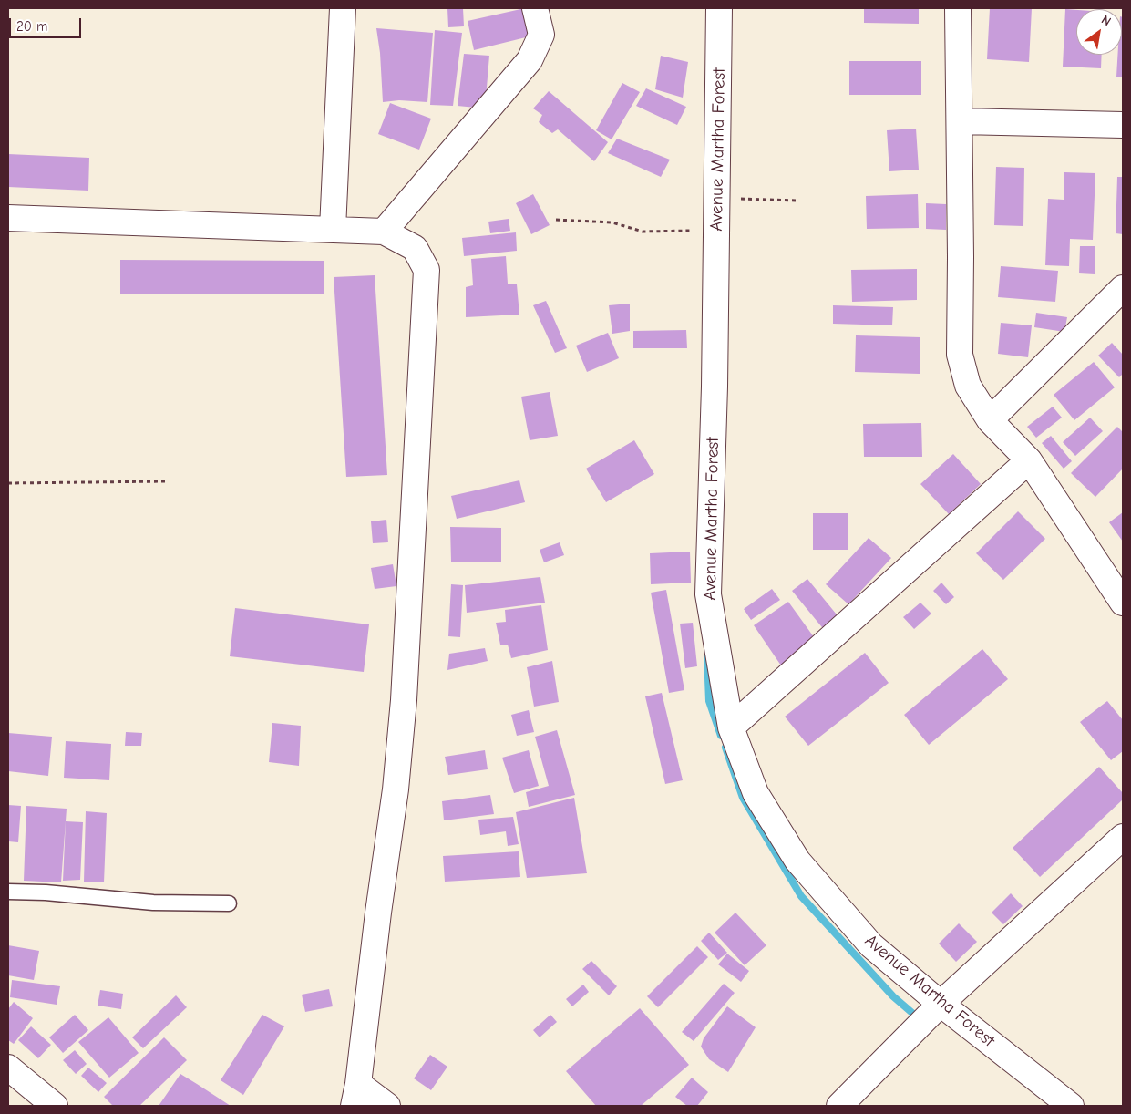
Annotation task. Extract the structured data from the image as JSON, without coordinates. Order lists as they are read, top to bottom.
{
  "streets": {
    "street": ["Avenue Martha Forest"]
  },
  "scale_bar": "20 m",
  "north": "top right"
}
